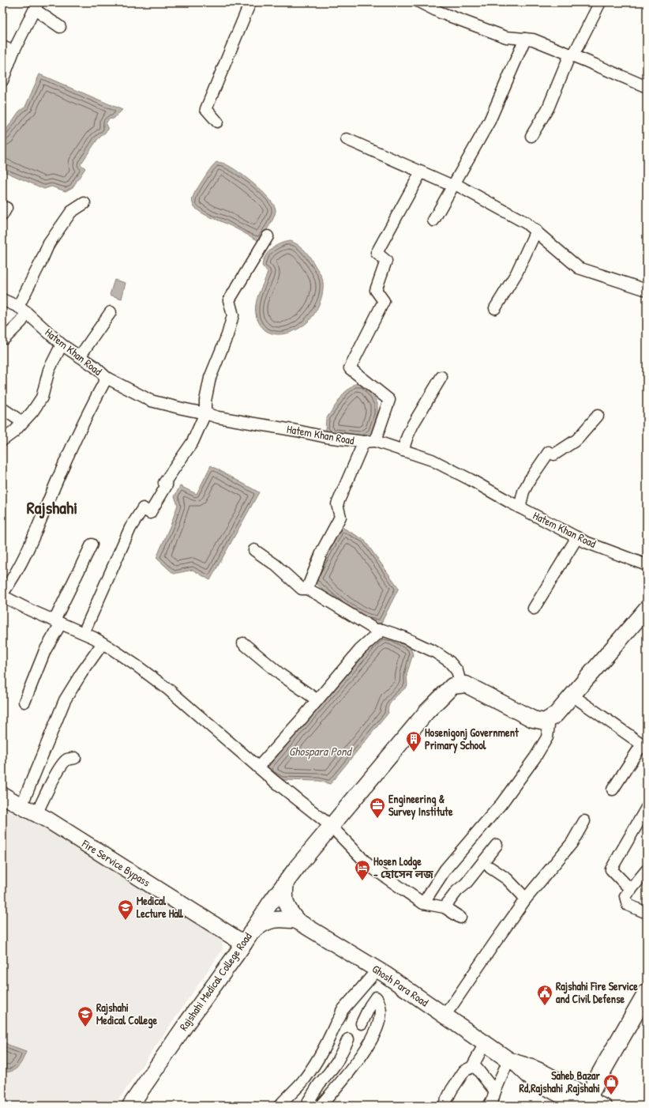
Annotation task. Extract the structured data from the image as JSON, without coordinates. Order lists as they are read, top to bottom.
{
  "streets": {
    "main road": ["Fire Service Bypass", "Rajshahi Medical College Road", "Ghosh Para Road"],
    "street": ["Hatem Khan Road"]
  },
  "crossings": [
    ["Fire Service Bypass", "Rajshahi Medical College Road"],
    ["Fire Service Bypass", "Ghosh Para Road"],
    ["Rajshahi Medical College Road", "Ghosh Para Road"]
  ],
  "districts": ["Rajshahi"],
  "water": ["Ghospara Pond"],
  "places": {
    "building": ["Hosenigonj Government Primary School"],
    "office": ["Engineering & Survey Institute"],
    "hotel": ["Hosen Lodge - হোসেন লজ"],
    "school or university": ["Medical Lecture Hall", "Rajshahi Medical College"],
    "public building": ["Rajshahi Fire Service and Civil Defense"],
    "shop": ["Saheb Bazar Rd,Rajshahi ,Rajshahi"]
  }
}
